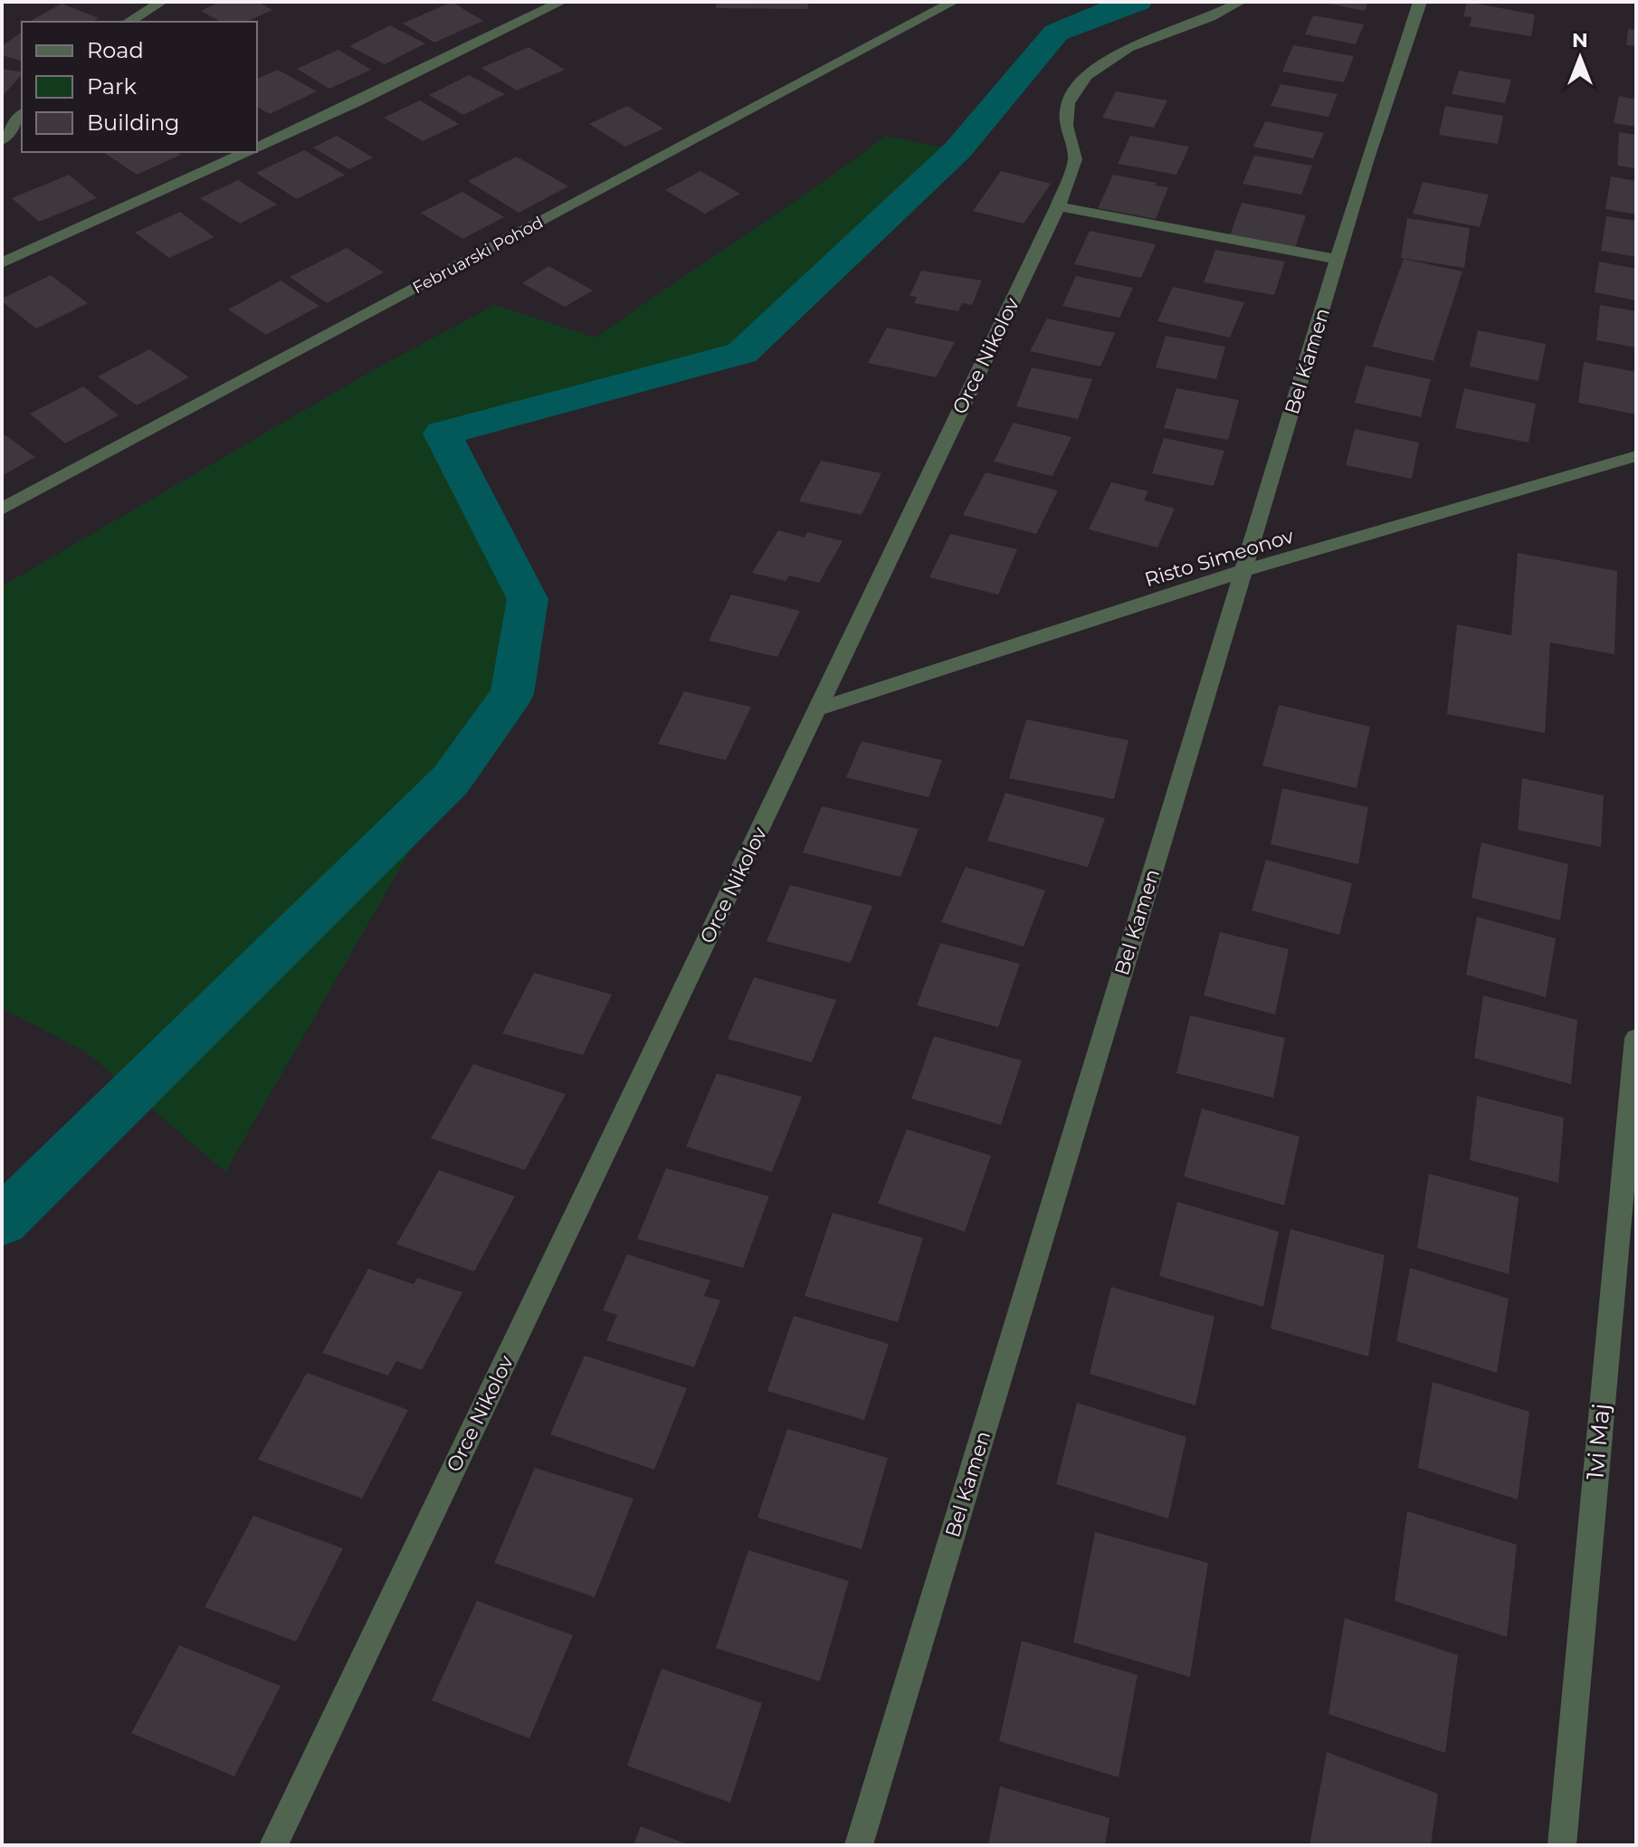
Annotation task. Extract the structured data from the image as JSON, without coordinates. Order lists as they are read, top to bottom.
{
  "streets": {
    "street": [
      "Februarski Pohod",
      "Orce Nikolov",
      "Bel Kamen",
      "Risto Simeonov",
      "1vi Maj"
    ]
  },
  "crossings": [
    ["Orce Nikolov", "Risto Simeonov"],
    ["Bel Kamen", "Risto Simeonov"]
  ],
  "legend": ["Road", "Park", "Building"],
  "north": "top"
}
